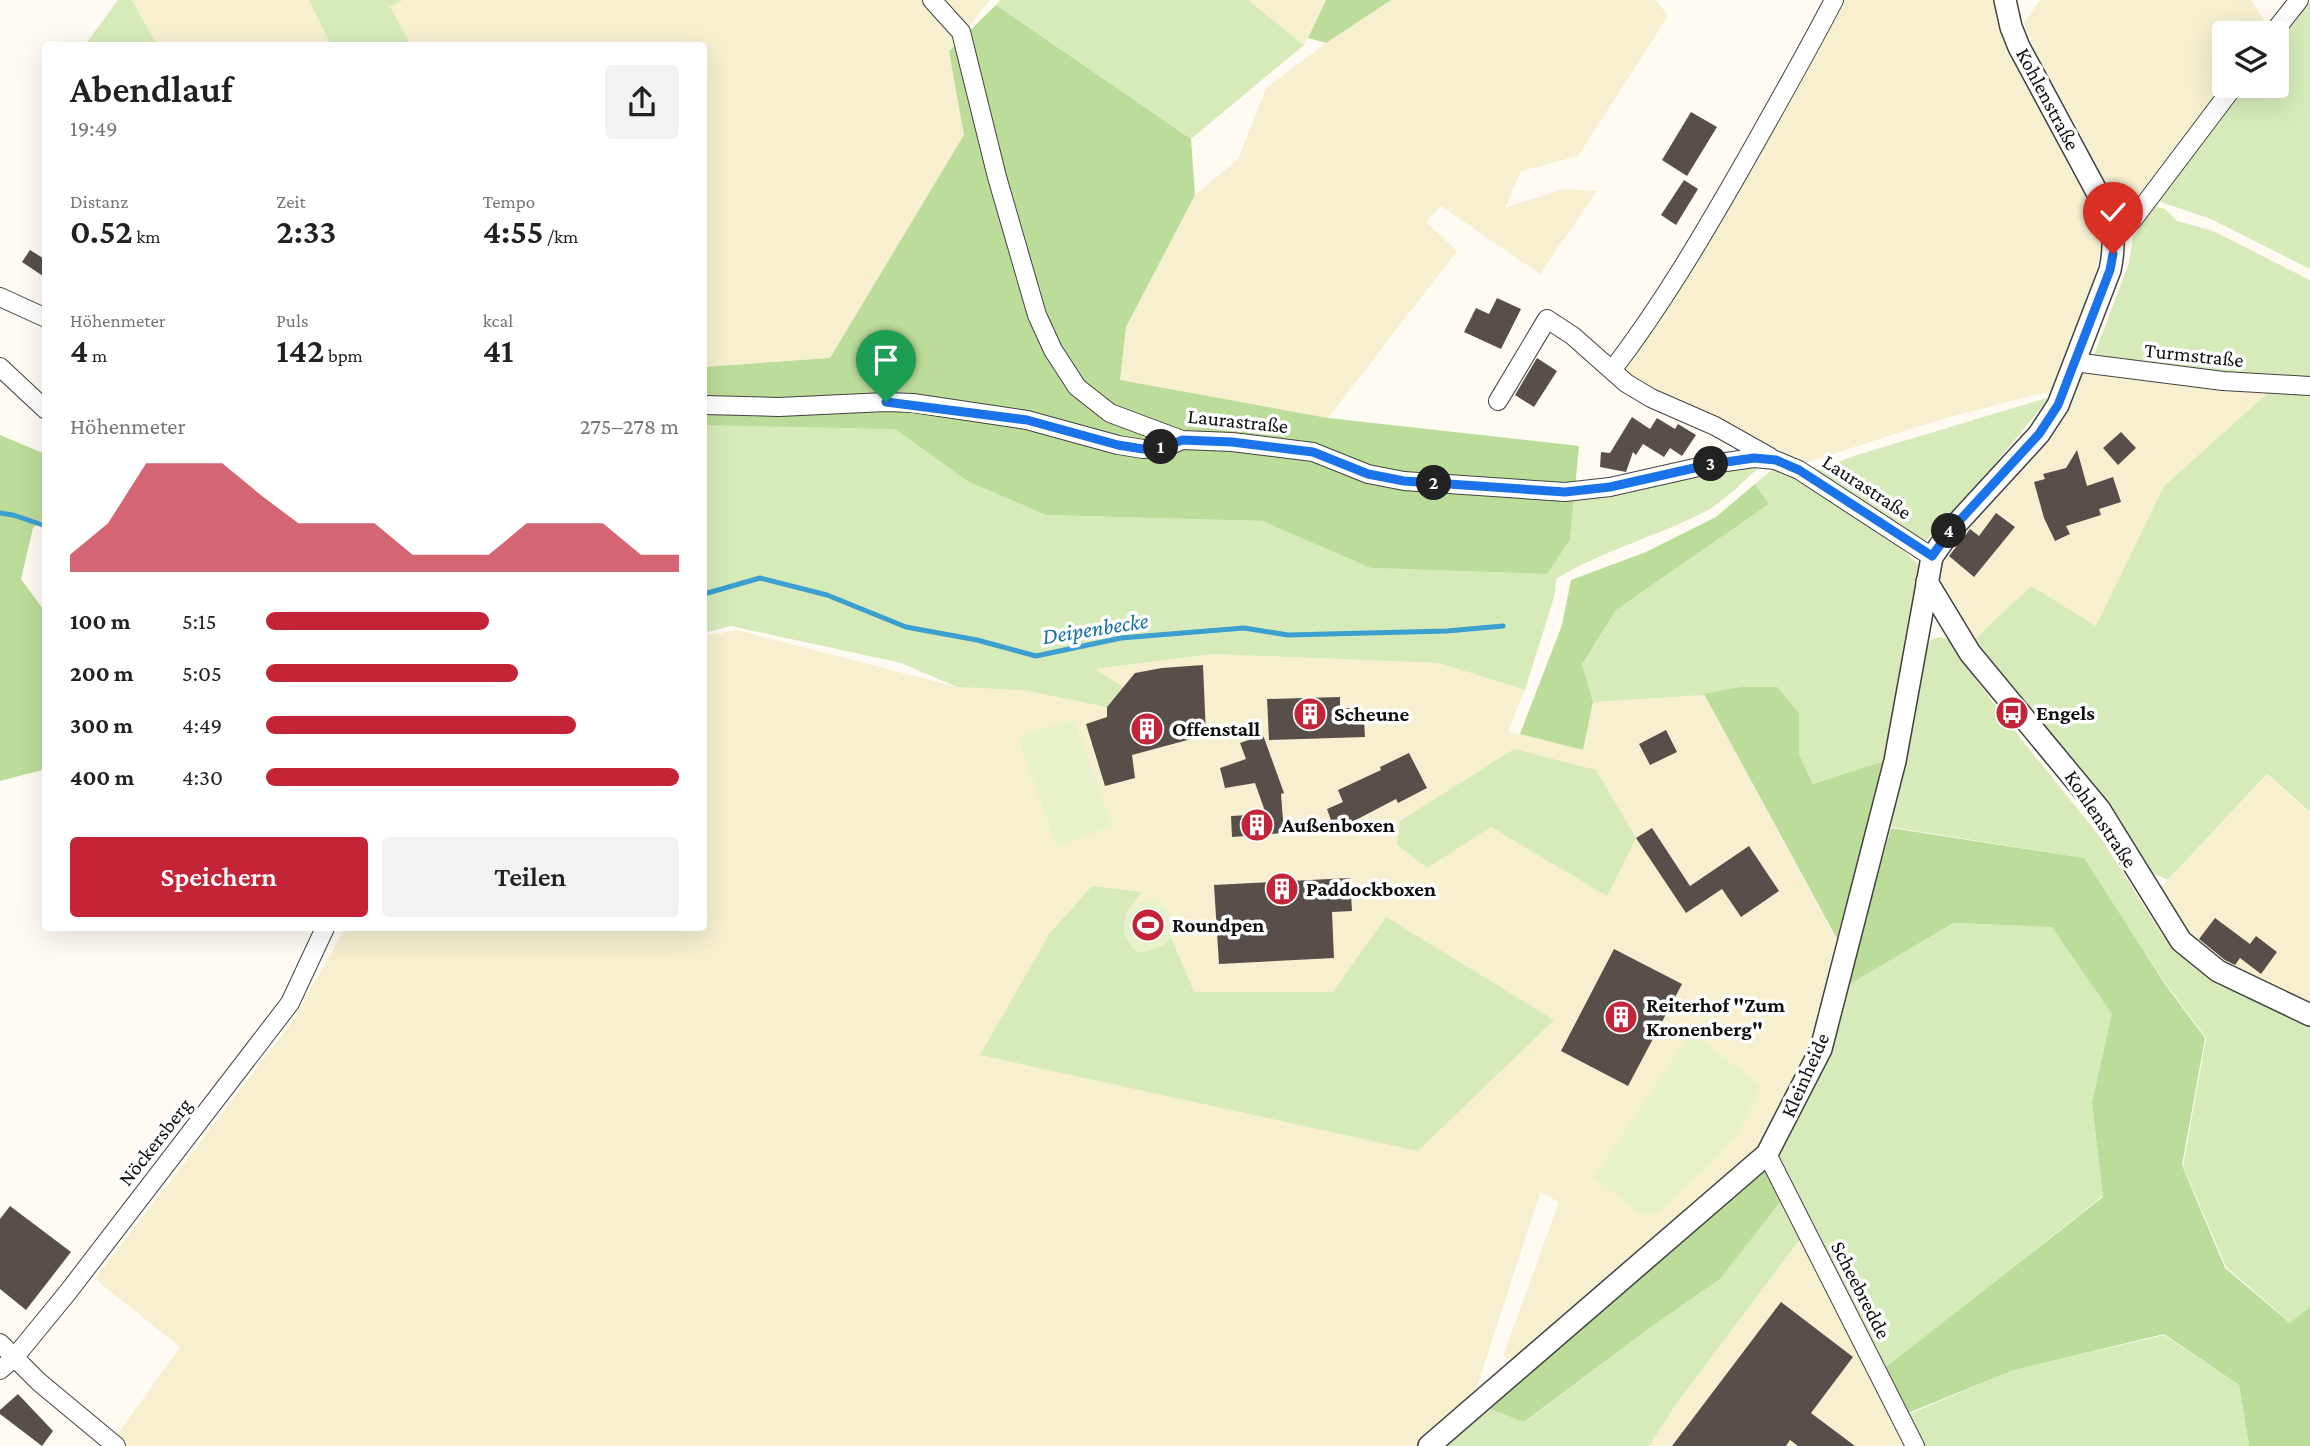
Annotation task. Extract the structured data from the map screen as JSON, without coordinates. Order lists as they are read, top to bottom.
{
  "streets": {
    "street": [
      "Kohlenstraße",
      "Turmstraße",
      "Laurastraße",
      "Kleinheide",
      "Nöckersberg",
      "Scheebredde"
    ]
  },
  "crossings": [
    ["Kohlenstraße", "Turmstraße"],
    ["Kohlenstraße", "Laurastraße"],
    ["Kohlenstraße", "Kleinheide"],
    ["Laurastraße", "Kleinheide"],
    ["Kleinheide", "Scheebredde"]
  ],
  "water": ["Deipenbecke"],
  "places": {
    "bus stop": ["Engels"],
    "building": [
      "Scheune",
      "Offenstall",
      "Außenboxen",
      "Paddockboxen",
      "Reiterhof \"Zum Kronenberg\""
    ],
    "sports": ["Roundpen"]
  },
  "page": {
    "heading": ["Abendlauf", "19:49"],
    "stats": [
      ["Distanz", "0.52 km"],
      ["Zeit", "2:33"],
      ["Tempo", "4:55 /km"],
      ["Höhenmeter", "4 m"],
      ["Puls", "142 bpm"],
      ["kcal", "41"]
    ],
    "chart": ["Höhenmeter", "275–278 m"],
    "pins": [
      "1",
      "3",
      "2",
      "4"
    ],
    "list": [
      {
        "name": "100 m",
        "note": "5:15"
      },
      {
        "name": "200 m",
        "note": "5:05"
      },
      {
        "name": "300 m",
        "note": "4:49"
      },
      {
        "name": "400 m",
        "note": "4:30"
      }
    ],
    "buttons": ["Speichern", "Teilen"]
  }
}
